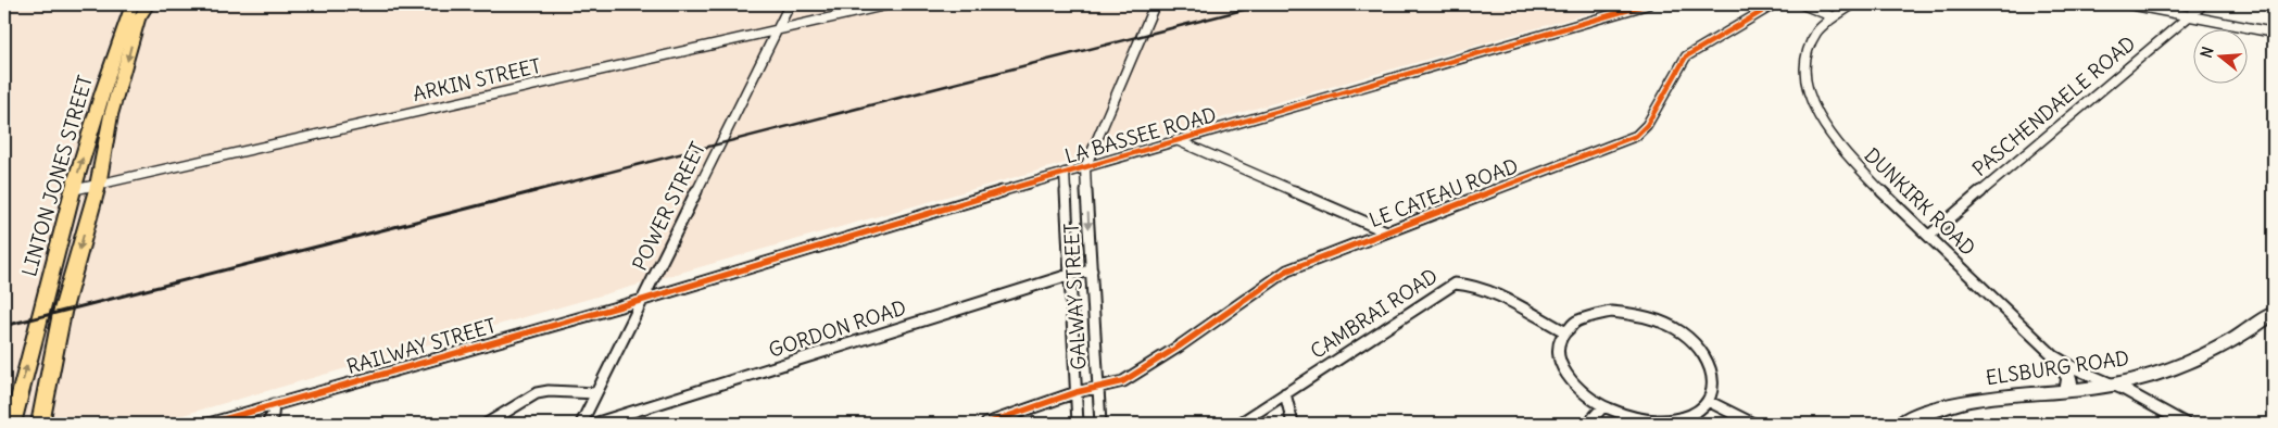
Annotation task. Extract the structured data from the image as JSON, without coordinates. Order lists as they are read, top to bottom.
{
  "streets": {
    "main road": ["LINTON JONES STREET", "ELSBURG ROAD"],
    "street": [
      "ARKIN STREET",
      "PASCHENDAELE ROAD",
      "LA BASSEE ROAD",
      "LE CATEAU ROAD",
      "DUNKIRK ROAD",
      "POWER STREET",
      "GALWAY STREET",
      "CAMBRAI ROAD",
      "GORDON ROAD",
      "RAILWAY STREET"
    ]
  },
  "crossings": [
    ["ARKIN STREET", "LINTON JONES STREET"],
    ["ARKIN STREET", "POWER STREET"],
    ["PASCHENDAELE ROAD", "DUNKIRK ROAD"],
    ["LA BASSEE ROAD", "POWER STREET"],
    ["LA BASSEE ROAD", "GALWAY STREET"],
    ["LA BASSEE ROAD", "RAILWAY STREET"],
    ["LE CATEAU ROAD", "GALWAY STREET"],
    ["DUNKIRK ROAD", "ELSBURG ROAD"],
    ["POWER STREET", "RAILWAY STREET"],
    ["GALWAY STREET", "GORDON ROAD"]
  ],
  "north": "left"
}
